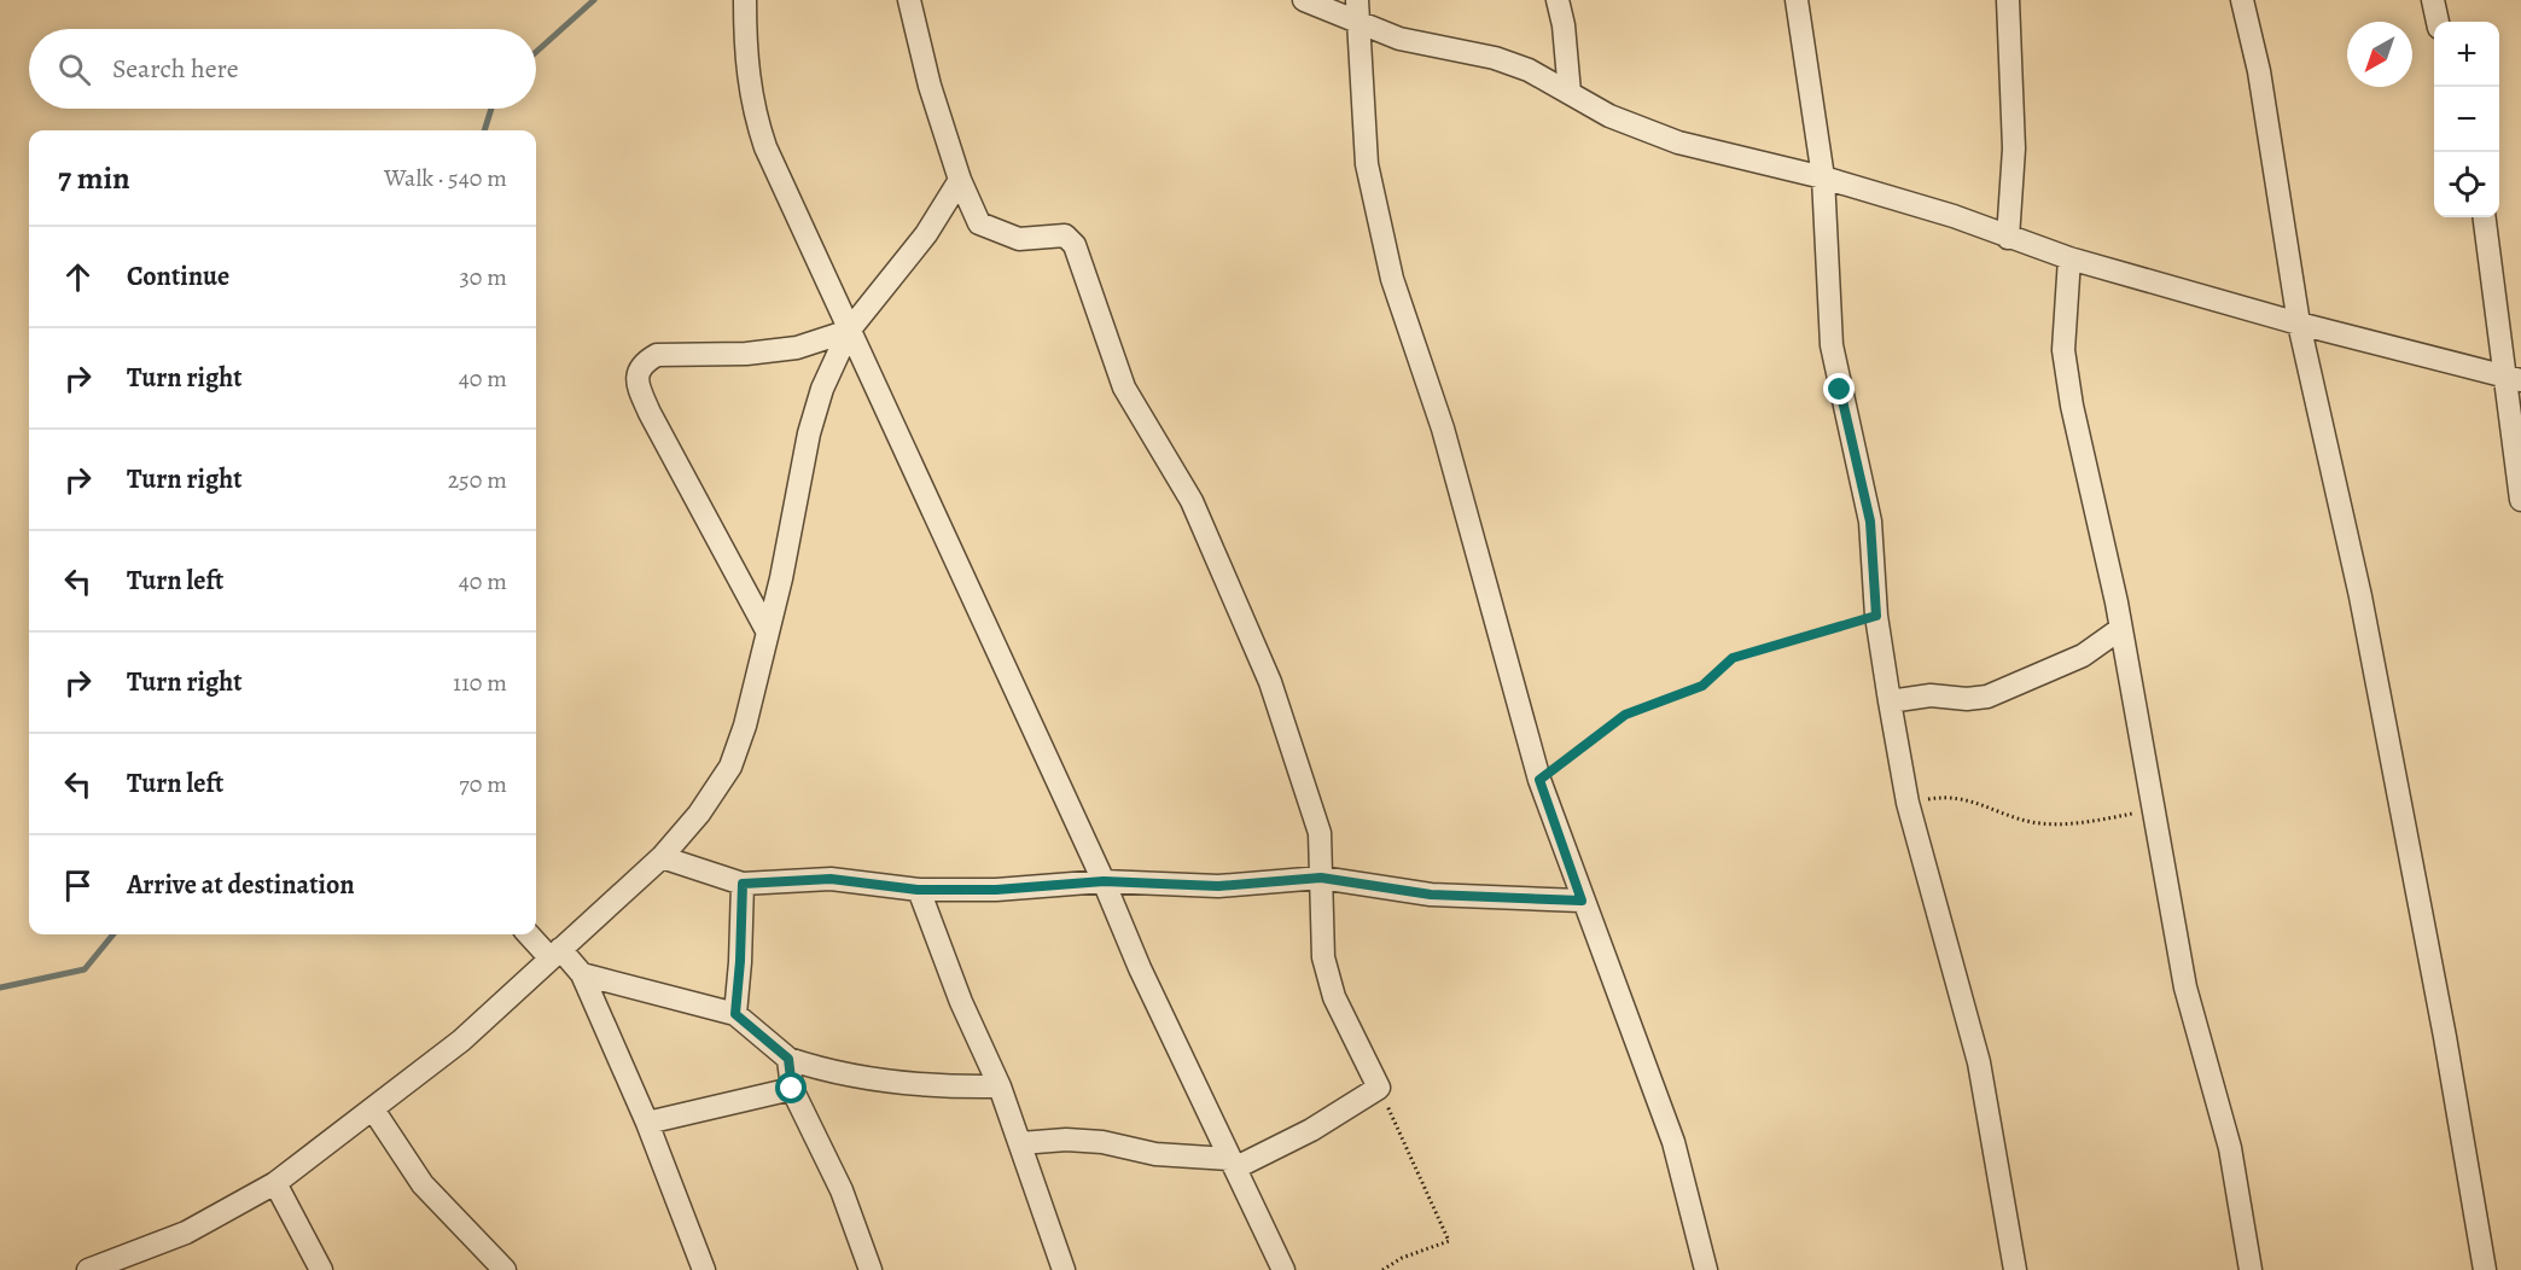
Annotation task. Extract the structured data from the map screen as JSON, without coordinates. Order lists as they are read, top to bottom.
{
  "north": "bottom left",
  "page": {
    "map_buttons": ["+", "−"],
    "search": "Search here",
    "heading": ["7 min", "Walk · 540 m"],
    "list": [
      ["Continue", "30 m"],
      ["Turn right", "40 m"],
      ["Turn right", "250 m"],
      ["Turn left", "40 m"],
      ["Turn right", "110 m"],
      ["Turn left", "70 m"],
      "Arrive at destination"
    ]
  }
}
